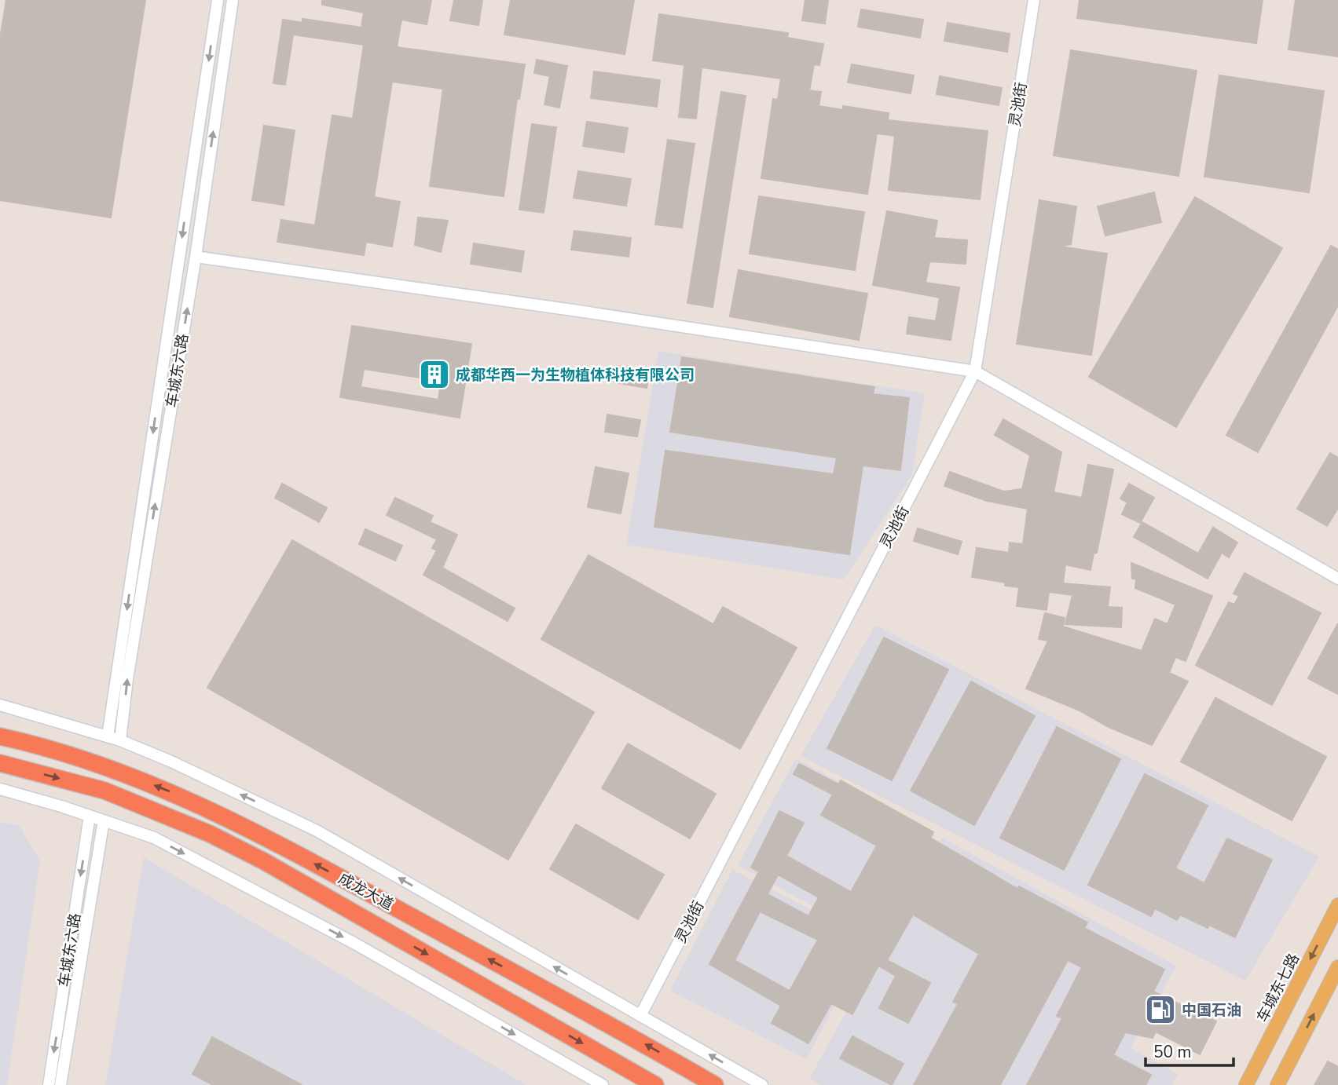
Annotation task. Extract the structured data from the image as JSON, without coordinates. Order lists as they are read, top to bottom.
{
  "streets": {
    "highway": ["成龙大道"],
    "main road": ["车城东七路"],
    "street": ["灵池街", "车城东六路"]
  },
  "places": {
    "building": ["成都华西一为生物植体科技有限公司"],
    "fuel station": ["中国石油"]
  },
  "scale_bar": "50 m"
}
